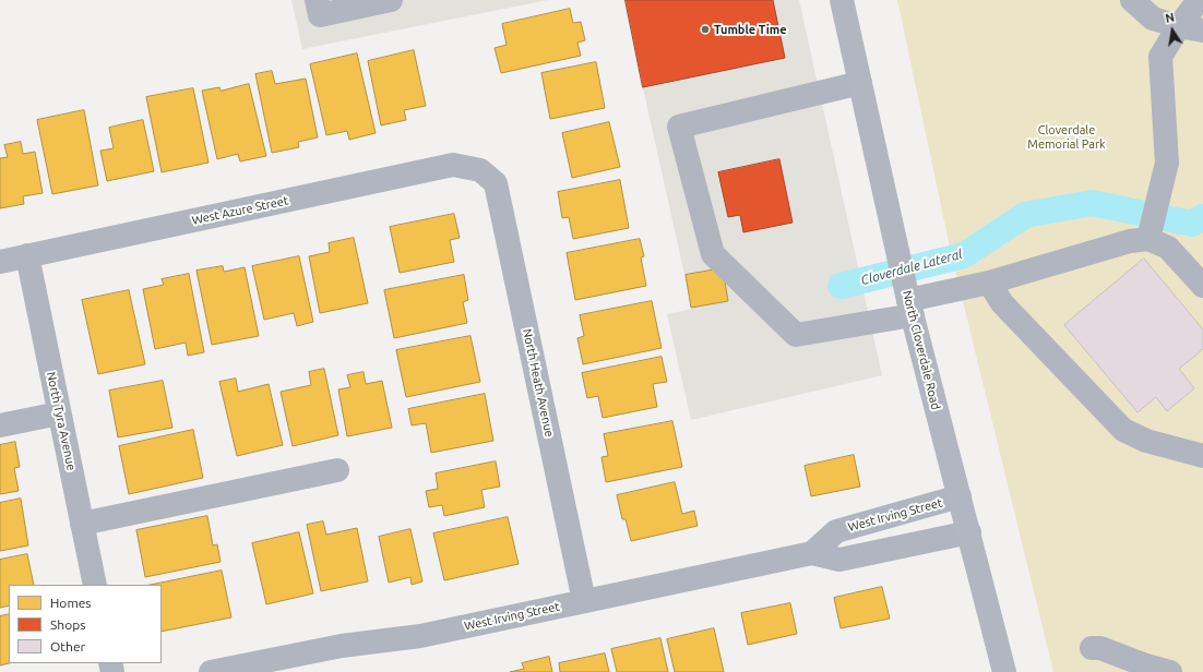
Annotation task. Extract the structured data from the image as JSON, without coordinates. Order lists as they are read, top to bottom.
{
  "streets": {
    "main road": ["North Cloverdale Road"],
    "street": [
      "West Azure Street",
      "North Heath Avenue",
      "North Tyra Avenue",
      "West Irving Street"
    ]
  },
  "crossings": [
    ["West Azure Street", "North Heath Avenue"],
    ["West Azure Street", "North Tyra Avenue"],
    ["North Cloverdale Road", "West Irving Street"],
    ["North Heath Avenue", "West Irving Street"]
  ],
  "water": ["Cloverdale Lateral"],
  "parks": ["Cloverdale Memorial Park"],
  "places": ["Tumble Time"],
  "legend": ["Homes", "Shops", "Other"],
  "north": "top"
}
